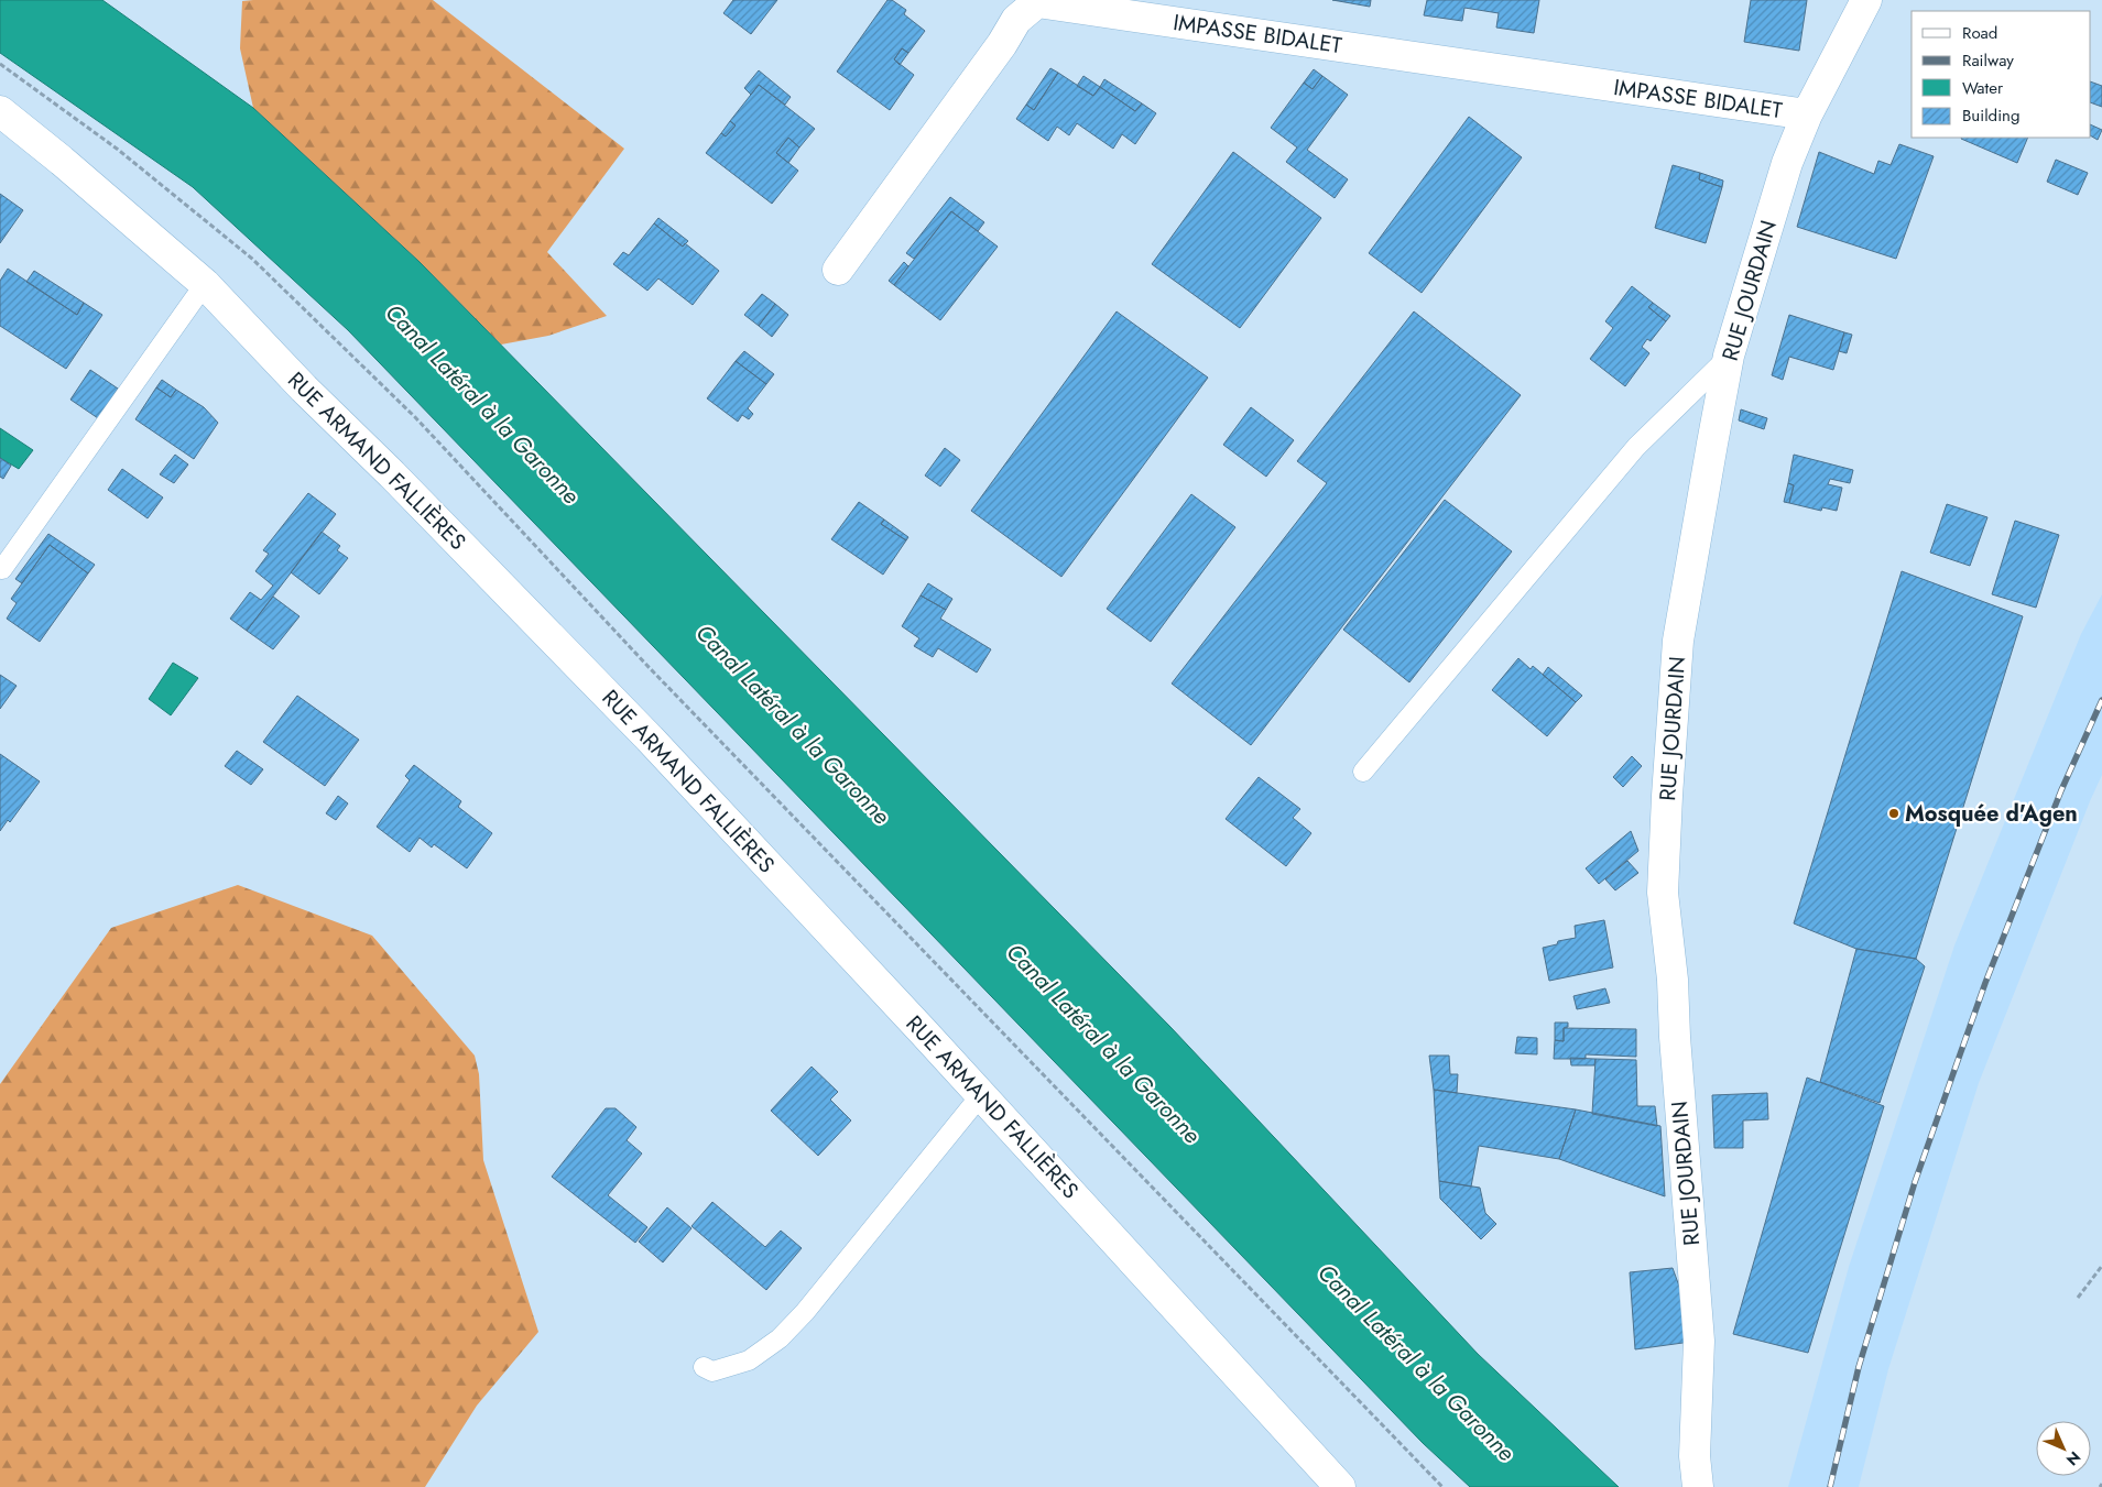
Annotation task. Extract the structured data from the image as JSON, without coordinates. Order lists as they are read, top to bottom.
{
  "streets": {
    "street": ["IMPASSE BIDALET", "RUE JOURDAIN", "RUE ARMAND FALLIÈRES"]
  },
  "crossings": [
    ["IMPASSE BIDALET", "RUE JOURDAIN"]
  ],
  "water": ["Canal Latéral à la Garonne"],
  "places": ["Mosquée d'Agen"],
  "legend": [
    "Road",
    "Railway",
    "Water",
    "Building"
  ],
  "north": "bottom right"
}
